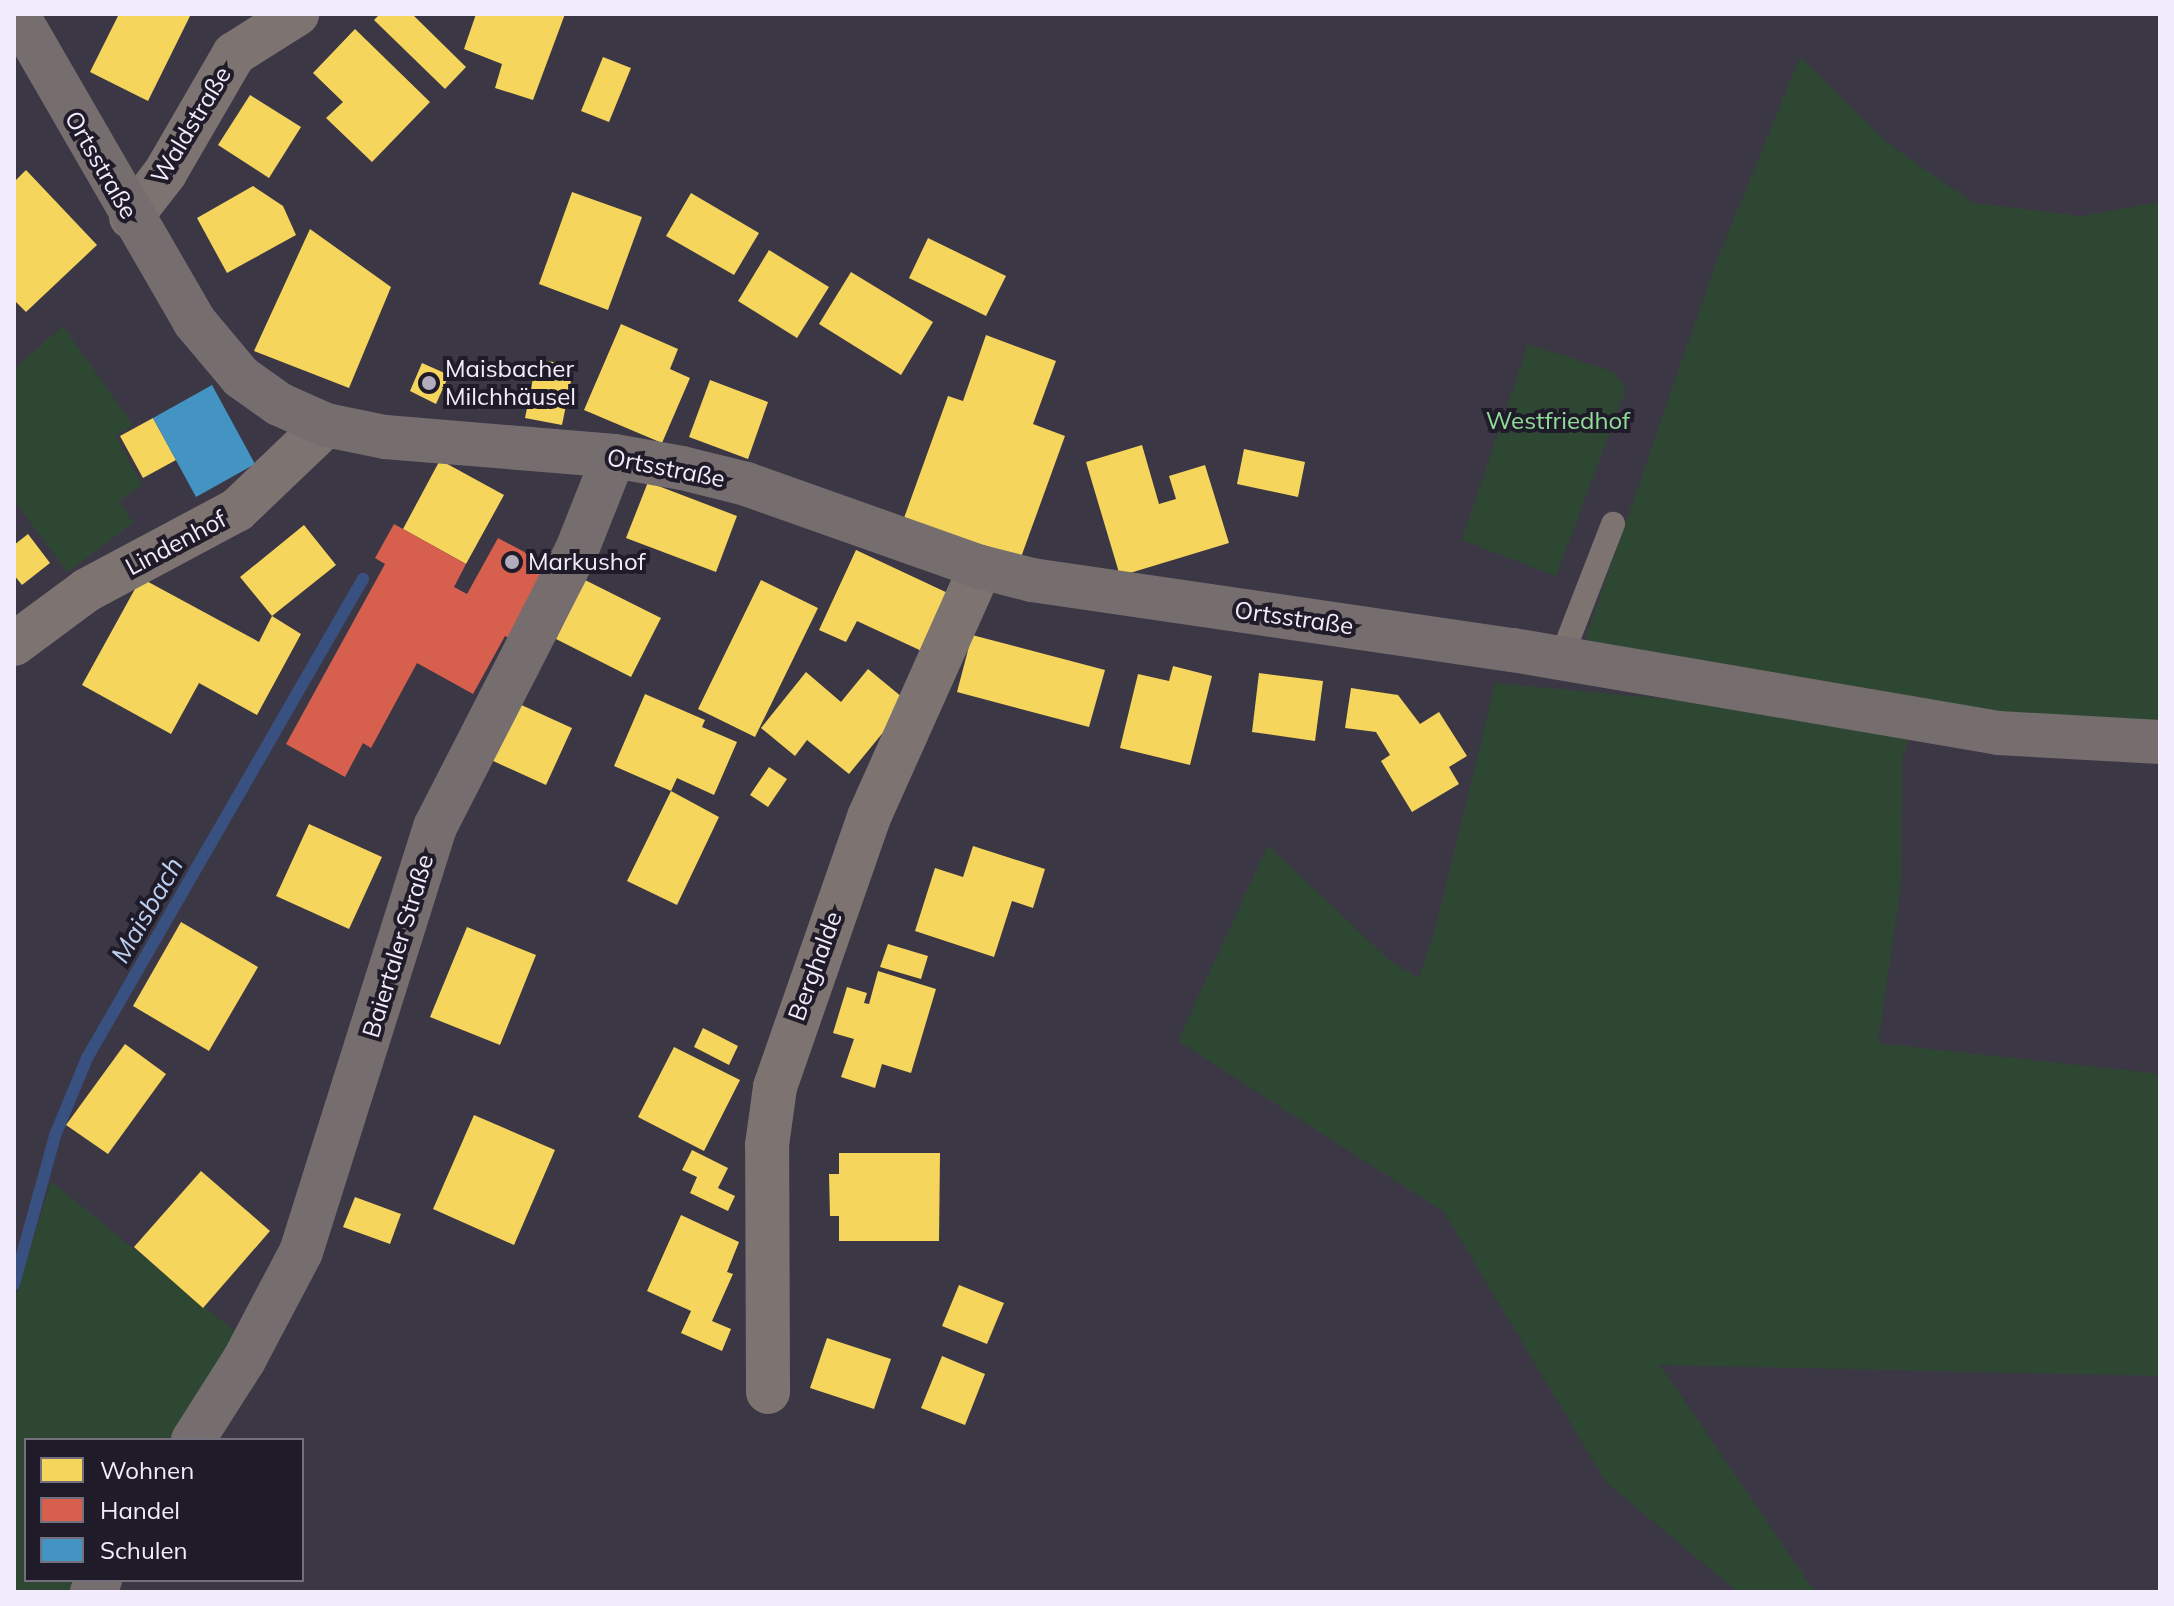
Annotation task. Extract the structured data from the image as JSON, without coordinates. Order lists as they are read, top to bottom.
{
  "streets": {
    "street": [
      "Waldstraße",
      "Ortsstraße",
      "Lindenhof",
      "Baiertaler Straße",
      "Berghalde"
    ]
  },
  "crossings": [
    ["Waldstraße", "Ortsstraße"],
    ["Ortsstraße", "Lindenhof"],
    ["Ortsstraße", "Baiertaler Straße"],
    ["Ortsstraße", "Berghalde"]
  ],
  "water": ["Maisbach"],
  "parks": ["Westfriedhof"],
  "places": ["Maisbacher Milchhäusel", "Markushof"],
  "legend": ["Wohnen", "Handel", "Schulen"]
}
